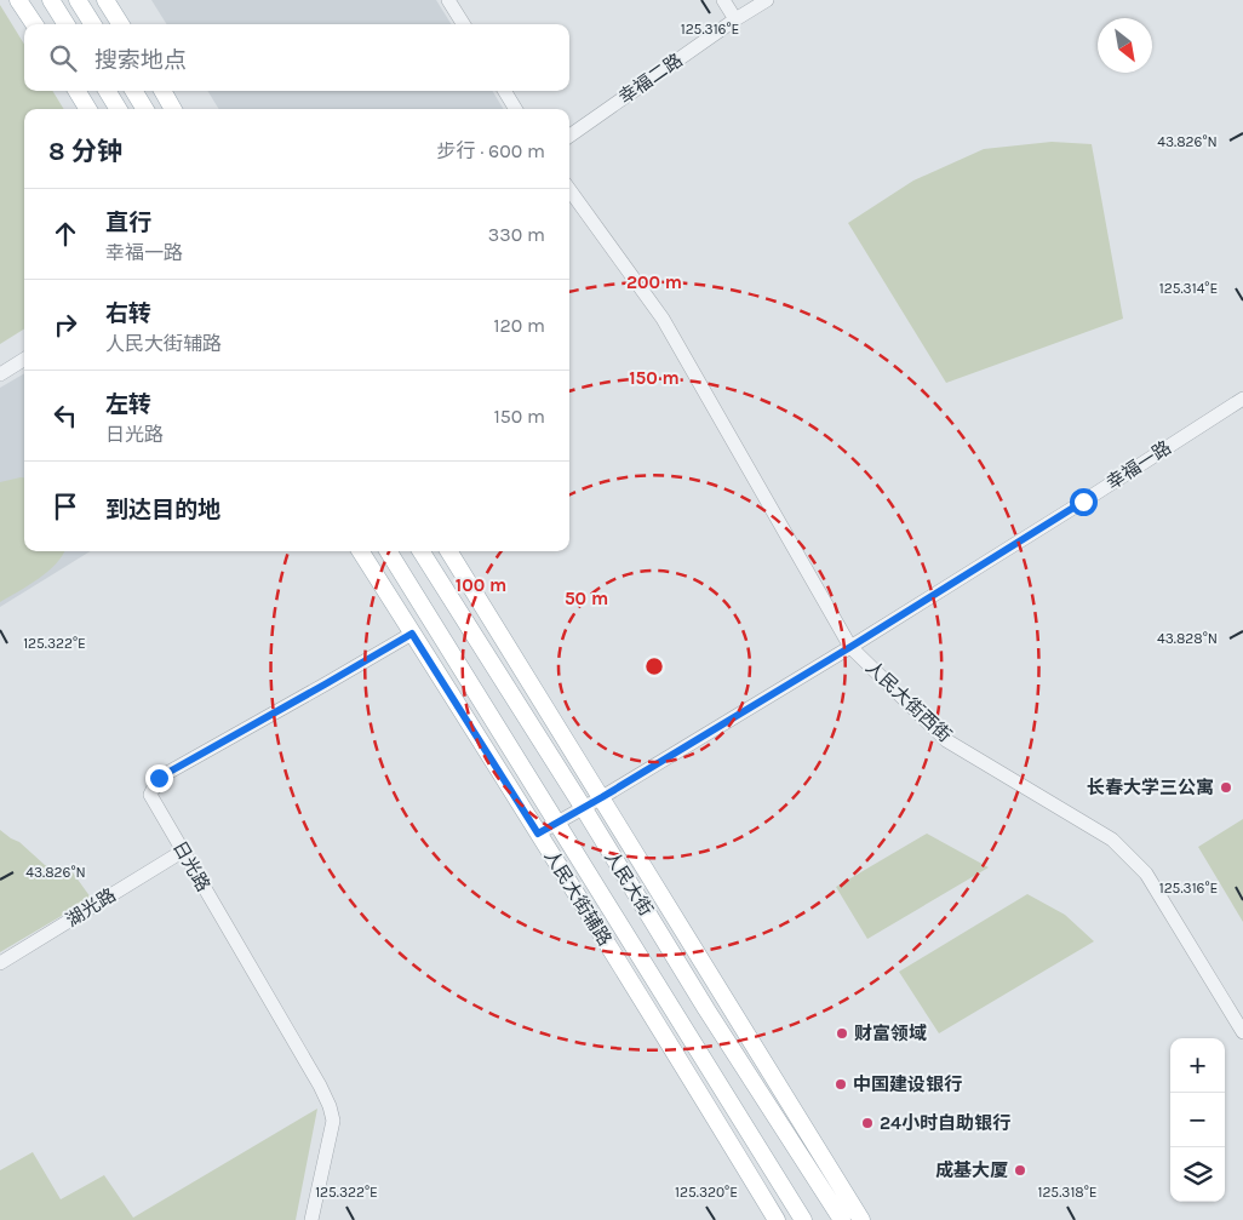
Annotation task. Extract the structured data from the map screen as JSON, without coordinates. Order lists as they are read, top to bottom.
{
  "streets": {
    "main road": ["人民大街", "人民大街辅路"],
    "street": [
      "幸福二路",
      "幸福一路",
      "人民大街西街",
      "日光路",
      "湖光路"
    ]
  },
  "crossings": [
    ["幸福一路", "人民大街西街"],
    ["幸福一路", "人民大街"],
    ["幸福一路", "人民大街辅路"],
    ["日光路", "人民大街辅路"],
    ["日光路", "湖光路"]
  ],
  "places": [
    "长春大学三公寓",
    "财富领域",
    "中国建设银行",
    "24小时自助银行",
    "成基大厦"
  ],
  "north": "bottom right",
  "page": {
    "search": "搜索地点",
    "heading": ["8 分钟", "步行 · 600 m"],
    "list": [
      ["直行", "幸福一路", "330 m"],
      ["右转", "人民大街辅路", "120 m"],
      ["左转", "日光路", "150 m"],
      "到达目的地"
    ],
    "map_buttons": ["+", "−"]
  },
  "coordinates": [
    "125.316°E",
    "43.826°N",
    "125.314°E",
    "43.828°N",
    "125.322°E",
    "125.320°E",
    "125.318°E"
  ],
  "rings": [
    "200 m",
    "150 m",
    "100 m",
    "50 m"
  ]
}
